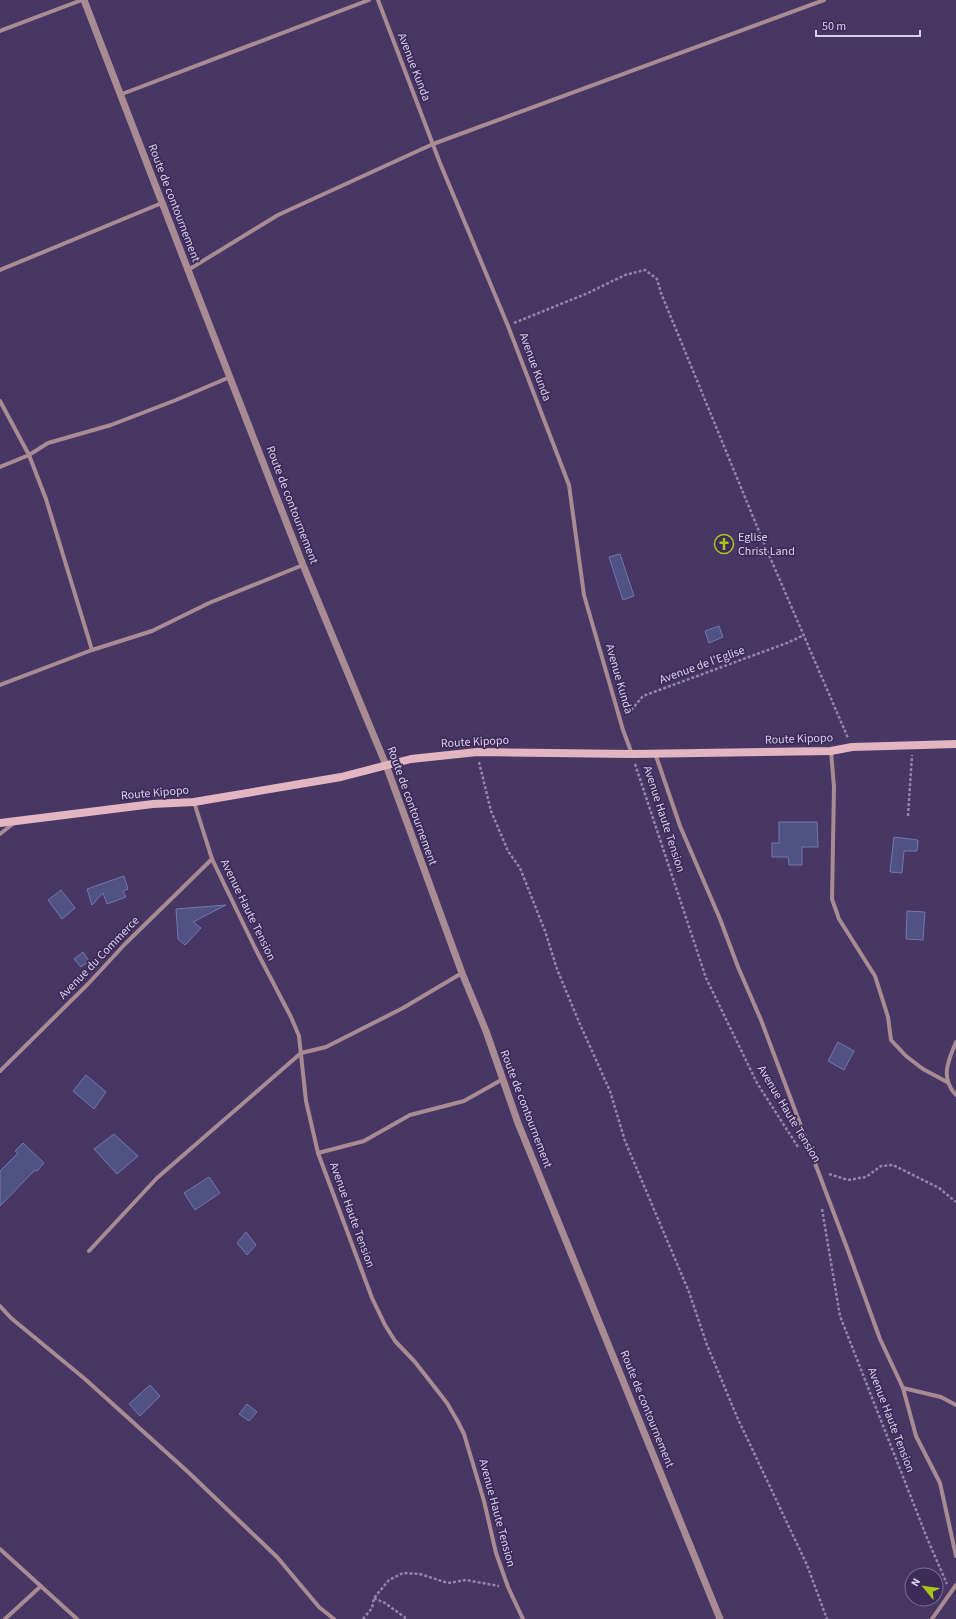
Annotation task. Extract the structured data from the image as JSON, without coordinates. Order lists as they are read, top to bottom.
{
  "streets": {
    "main road": ["Route Kipopo"],
    "street": [
      "Avenue Kunda",
      "Route de contournement",
      "Avenue Haute Tension",
      "Avenue du Commerce"
    ],
    "path": ["Avenue de l'Eglise"]
  },
  "crossings": [
    ["Avenue Kunda", "Avenue de l'Eglise"],
    ["Avenue Kunda", "Route Kipopo"],
    ["Avenue Kunda", "Avenue Haute Tension"],
    ["Route de contournement", "Route Kipopo"],
    ["Route Kipopo", "Avenue Haute Tension"],
    ["Avenue Haute Tension", "Avenue du Commerce"]
  ],
  "places": {
    "church": ["Eglise Christ Land"]
  },
  "scale_bar": "50 m",
  "north": "top left"
}
